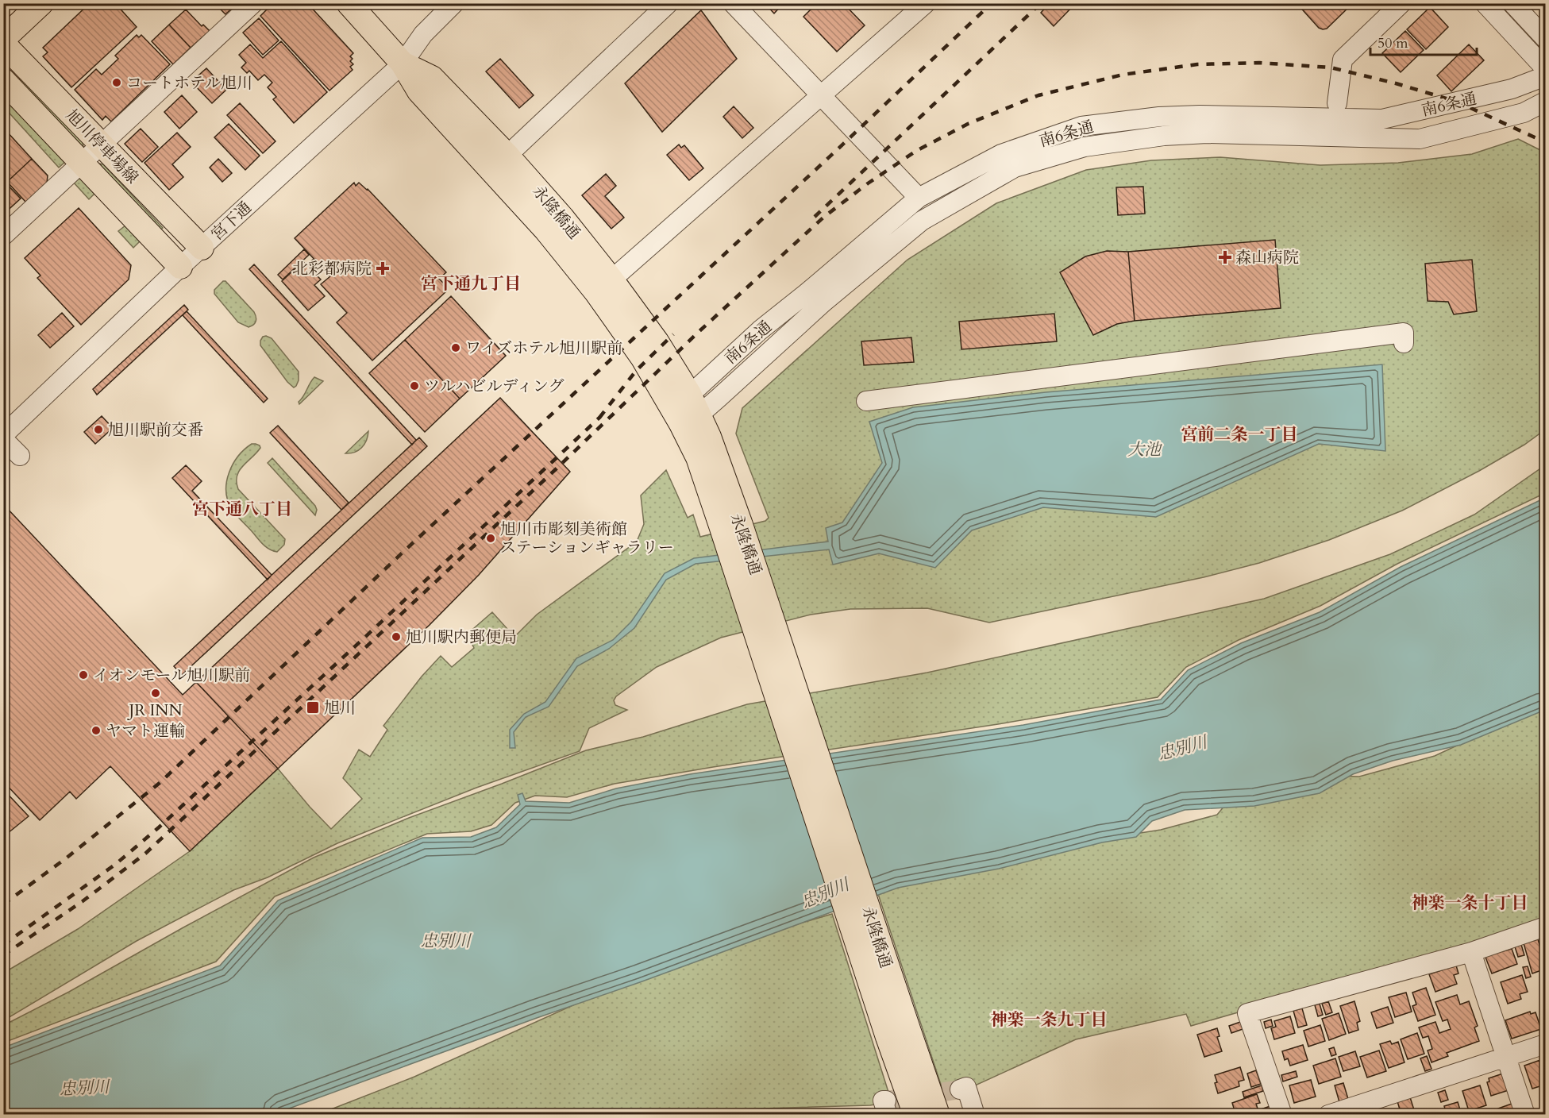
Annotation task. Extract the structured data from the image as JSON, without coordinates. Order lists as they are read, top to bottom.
{
  "streets": {
    "main road": ["旭川停車場線", "永隆橋通"],
    "street": ["南6条通", "宮下通"]
  },
  "crossings": [
    ["南6条通", "永隆橋通"],
    ["旭川停車場線", "宮下通"],
    ["永隆橋通", "宮下通"]
  ],
  "districts": [
    "宮下通九丁目",
    "宮前二条一丁目",
    "宮下通八丁目",
    "神楽一条十丁目",
    "神楽一条九丁目"
  ],
  "water": ["大池", "忠別川"],
  "places": {
    "other": [
      "コートホテル旭川",
      "ワイズホテル旭川駅前",
      "ツルハビルディング",
      "旭川駅前交番",
      "旭川市彫刻美術館 ステーションギャラリー",
      "旭川駅内郵便局",
      "イオンモール旭川駅前",
      "JR INN",
      "ヤマト運輸"
    ],
    "health": ["森山病院", "北彩都病院"],
    "transit": ["旭川"]
  },
  "scale_bar": "50 m"
}
